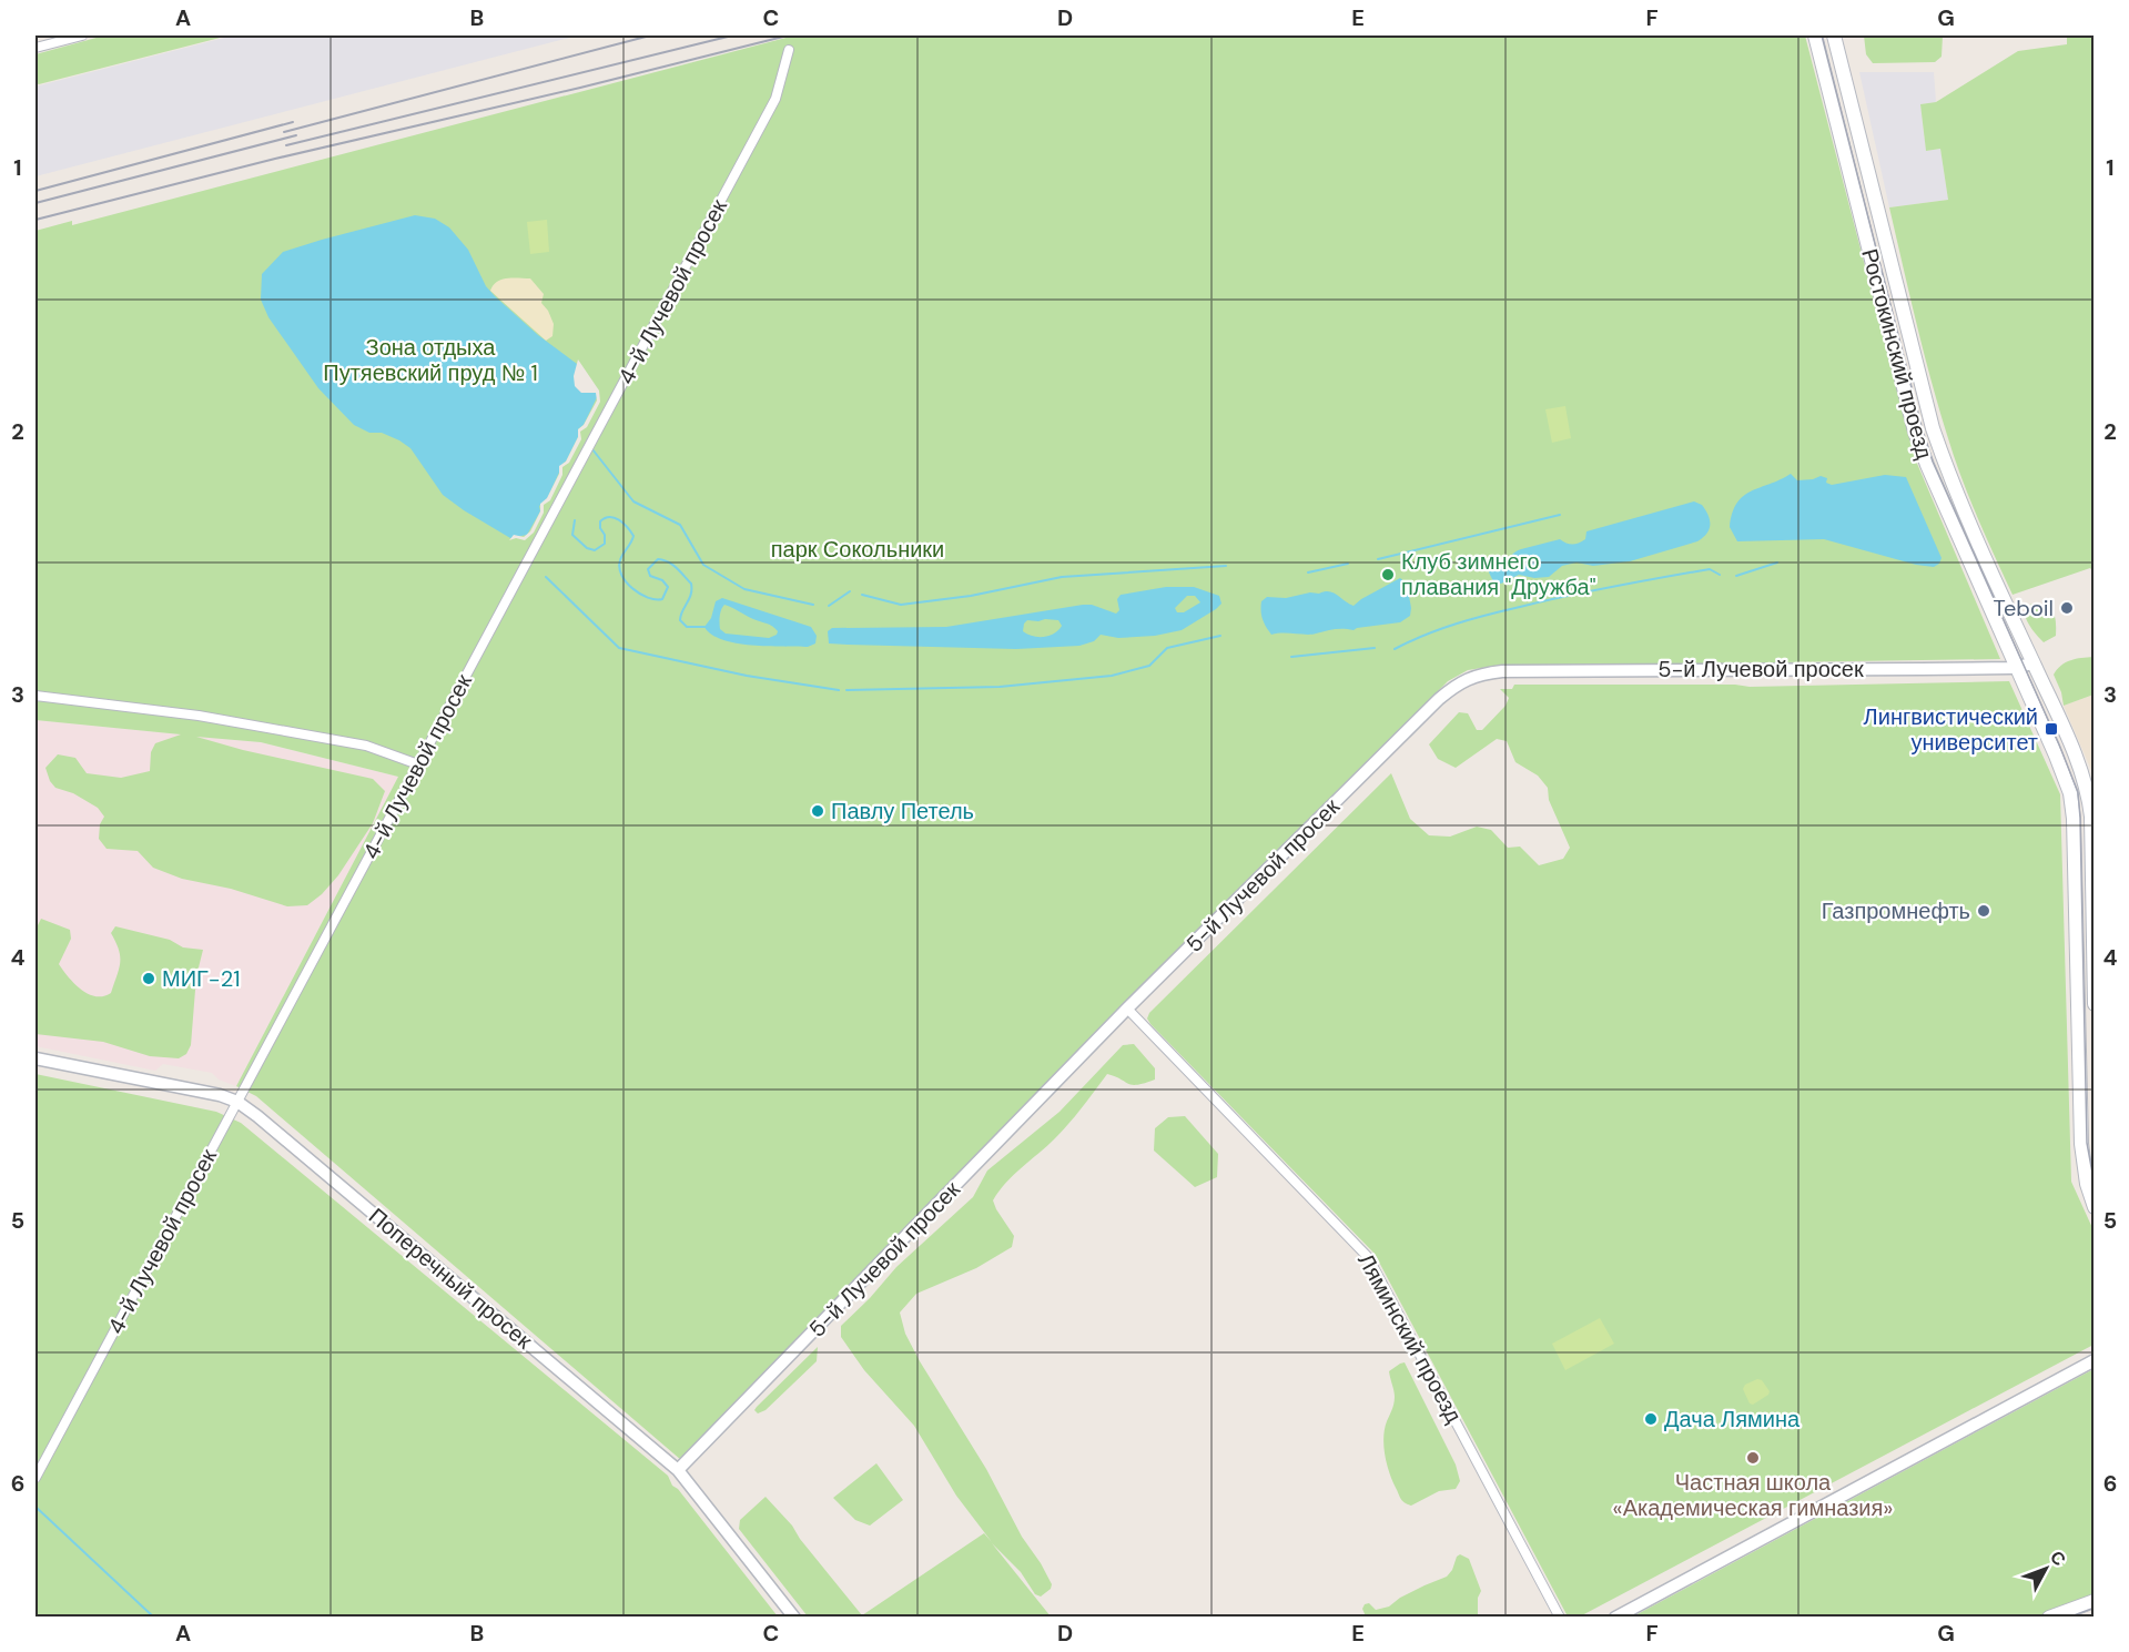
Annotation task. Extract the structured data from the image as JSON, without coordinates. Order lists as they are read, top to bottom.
{
  "streets": {
    "main road": ["Ростокинский проезд"],
    "street": [
      "4-й Лучевой просек",
      "5-й Лучевой просек",
      "Поперечный просек",
      "Ляминский проезд"
    ]
  },
  "crossings": [
    ["4-й Лучевой просек", "Поперечный просек"],
    ["Ростокинский проезд", "5-й Лучевой просек"],
    ["5-й Лучевой просек", "Поперечный просек"],
    ["5-й Лучевой просек", "Ляминский проезд"]
  ],
  "parks": ["Зона отдыха Путяевский пруд № 1", "парк Сокольники"],
  "places": {
    "other": [
      "Клуб зимнего плавания \"Дружба\"",
      "Teboil",
      "Павлу Петель",
      "Газпромнефть",
      "МИГ-21",
      "Дача Лямина",
      "Частная школа «Академическая гимназия»"
    ],
    "transit": ["Лингвистический университет"]
  },
  "north": "top right",
  "grid": {
    "columns": [
      "A",
      "B",
      "C",
      "D",
      "E",
      "F",
      "G"
    ],
    "rows": [
      "1",
      "2",
      "3",
      "4",
      "5",
      "6"
    ]
  }
}
